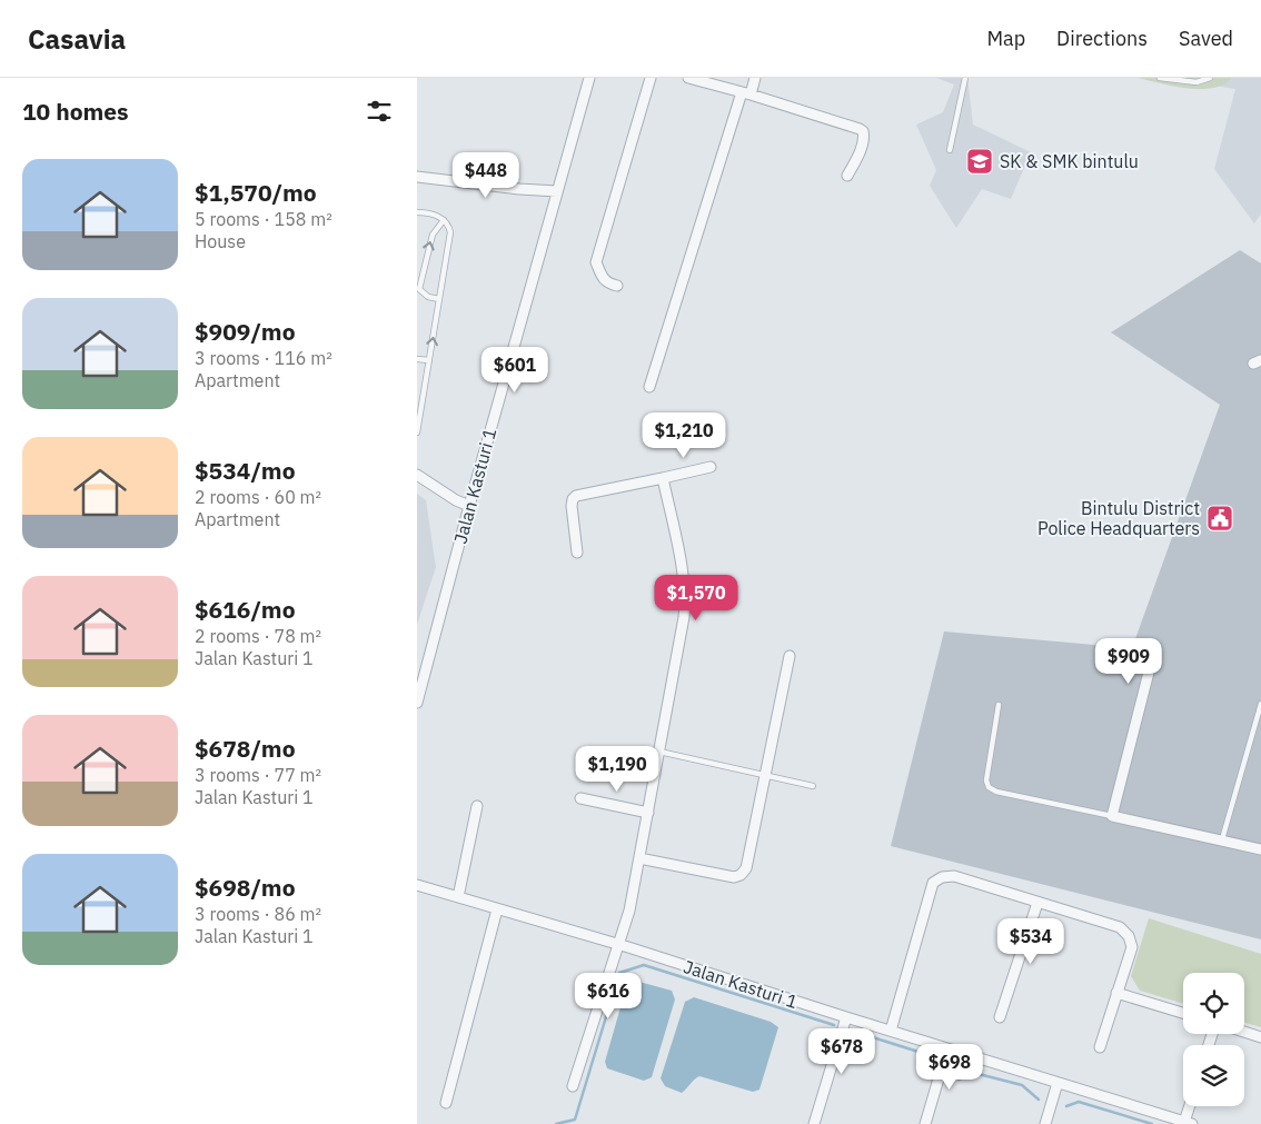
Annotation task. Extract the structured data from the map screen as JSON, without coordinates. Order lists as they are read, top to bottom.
{
  "streets": {
    "street": ["Jalan Kasturi 1"]
  },
  "places": {
    "school or university": ["SK & SMK bintulu"],
    "public building": ["Bintulu District Police Headquarters"]
  },
  "page": {
    "header": "Casavia",
    "nav": ["Map", "Directions", "Saved"],
    "heading": "10 homes",
    "list": [
      {
        "name": "$1,570/mo",
        "note": "5 rooms · 158 m² · House"
      },
      {
        "name": "$909/mo",
        "note": "3 rooms · 116 m² · Apartment"
      },
      {
        "name": "$534/mo",
        "note": "2 rooms · 60 m² · Apartment"
      },
      {
        "name": "$616/mo",
        "note": "2 rooms · 78 m² · Jalan Kasturi 1"
      },
      {
        "name": "$678/mo",
        "note": "3 rooms · 77 m² · Jalan Kasturi 1"
      },
      {
        "name": "$698/mo",
        "note": "3 rooms · 86 m² · Jalan Kasturi 1"
      }
    ],
    "price": [
      "$448",
      "$601",
      "$1,210",
      "$1,570",
      "$909",
      "$1,190",
      "$534",
      "$616",
      "$678",
      "$698"
    ]
  }
}
